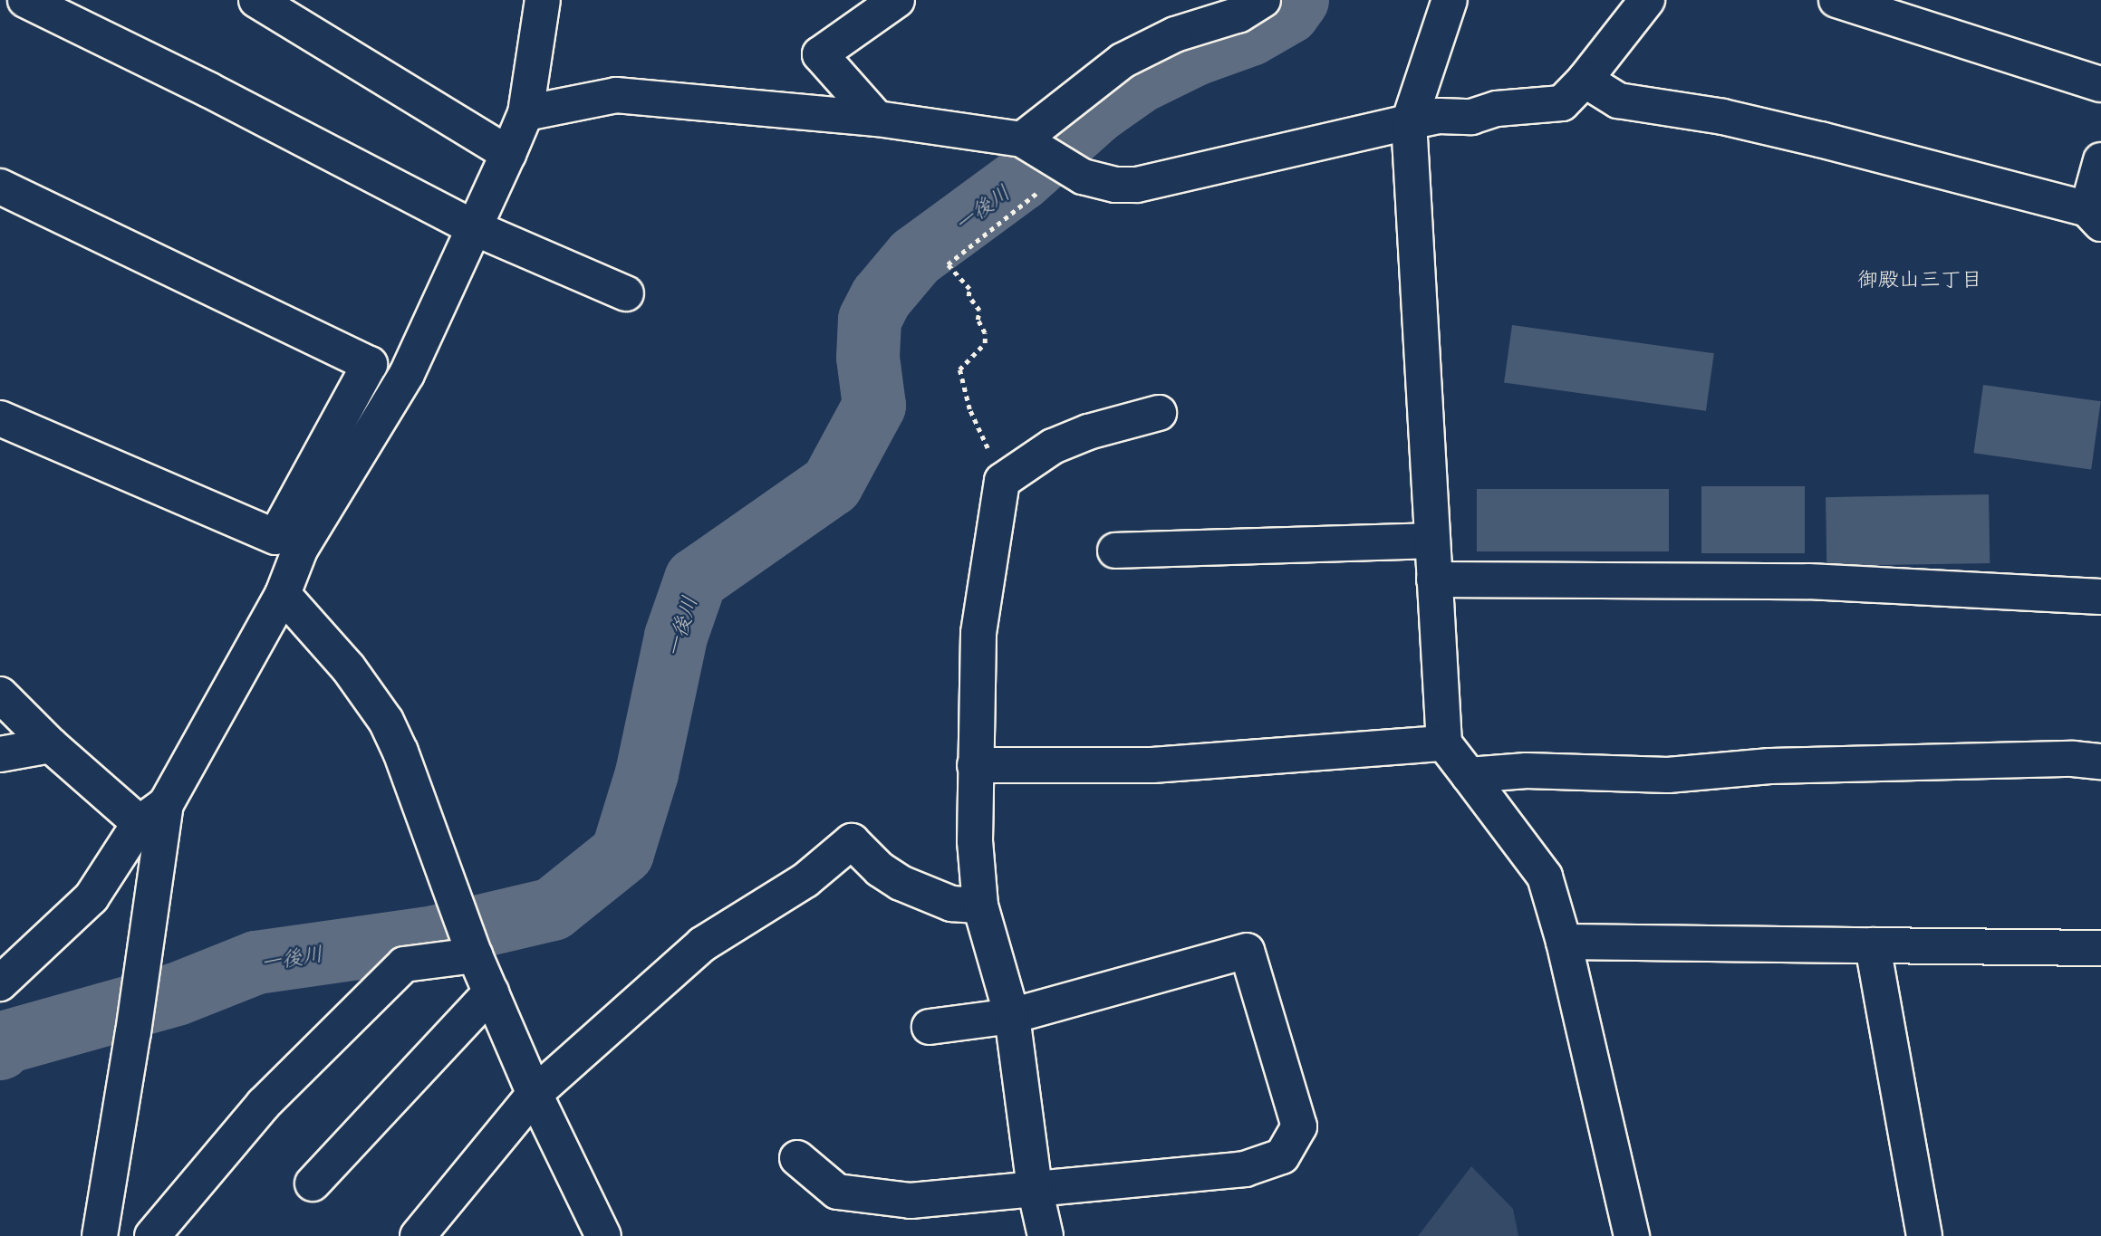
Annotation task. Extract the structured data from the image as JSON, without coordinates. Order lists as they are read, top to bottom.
{
  "districts": ["御殿山三丁目"],
  "water": ["一後川"]
}
